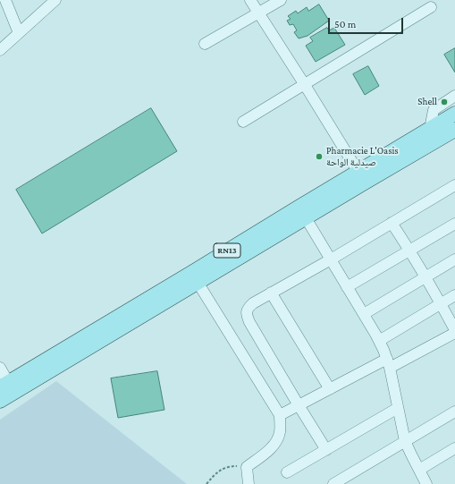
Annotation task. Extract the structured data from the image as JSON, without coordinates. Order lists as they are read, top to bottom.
{
  "streets": {
    "main road": ["RN13"]
  },
  "places": ["Shell", "Pharmacie L'Oasis صيدلية الواحة"],
  "scale_bar": "50 m"
}
